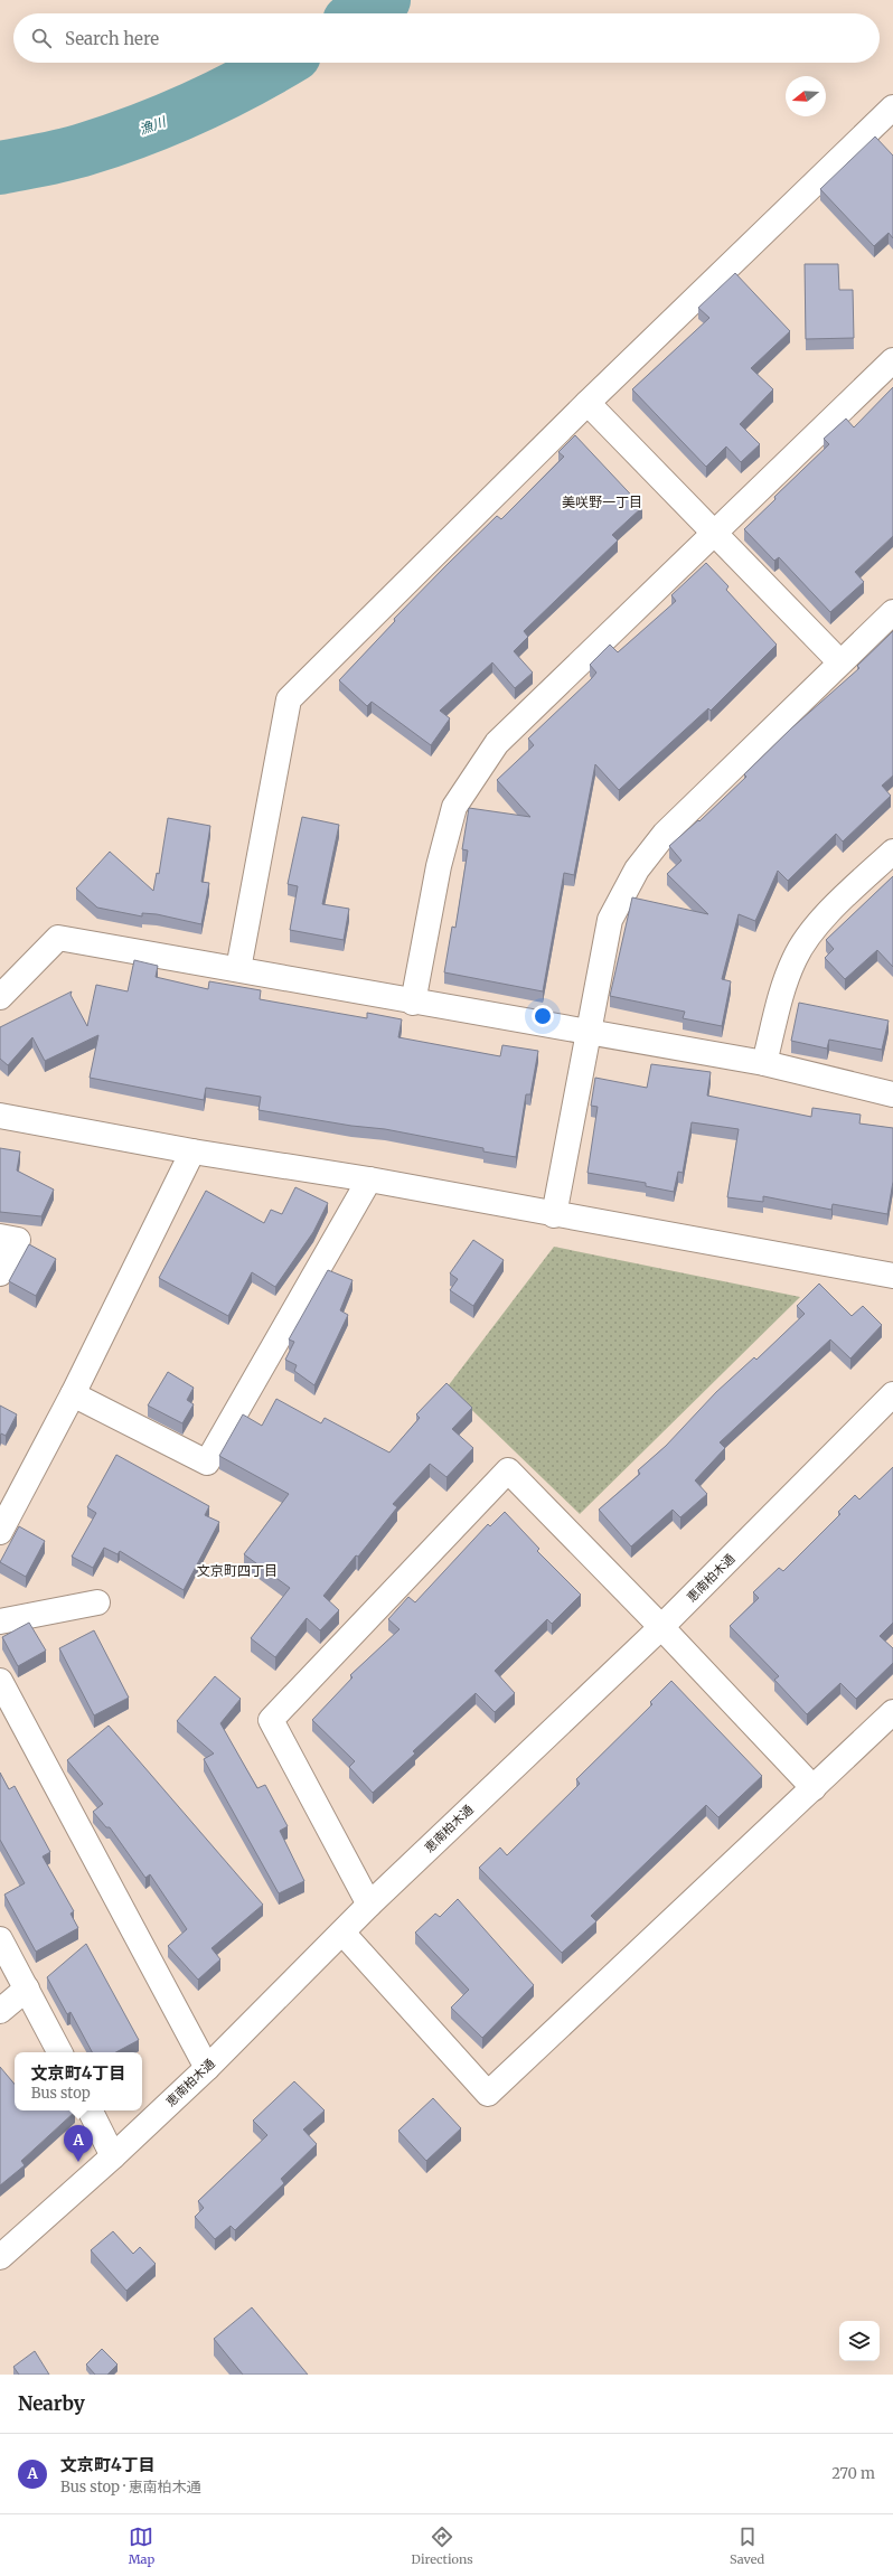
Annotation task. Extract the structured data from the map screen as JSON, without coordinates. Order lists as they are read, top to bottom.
{
  "streets": {
    "street": ["恵南柏木通"]
  },
  "districts": ["美咲野一丁目", "文京町四丁目"],
  "water": ["漁川"],
  "north": "left",
  "page": {
    "search": "Search here",
    "popup": ["文京町4丁目", "Bus stop"],
    "pins": "A",
    "heading": "Nearby",
    "list": [
      {
        "mark": "A",
        "name": "文京町4丁目",
        "note": "Bus stop · 恵南柏木通",
        "value": "270 m"
      }
    ],
    "nav": ["Map", "Directions", "Saved"]
  }
}
